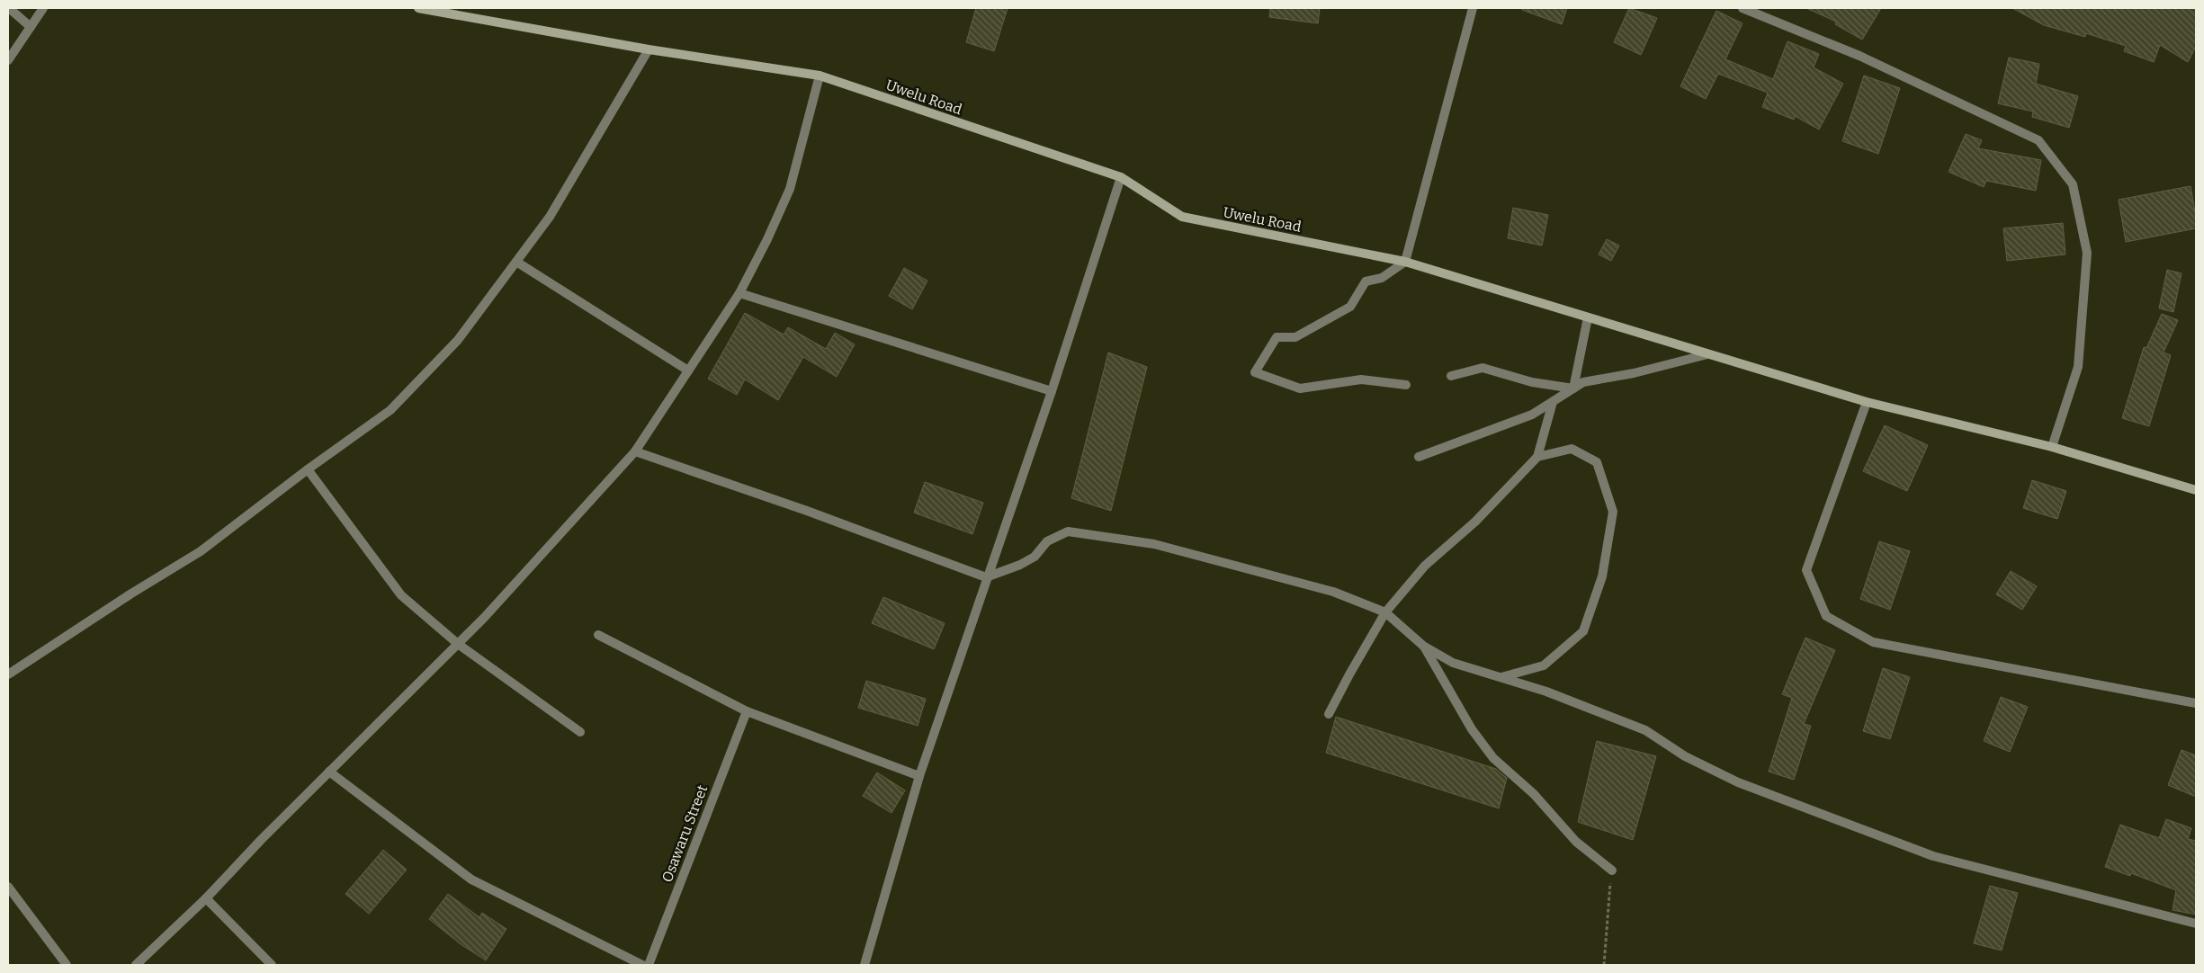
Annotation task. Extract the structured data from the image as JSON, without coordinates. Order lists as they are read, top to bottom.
{
  "streets": {
    "street": ["Uwelu Road", "Osawaru Street"]
  }
}
